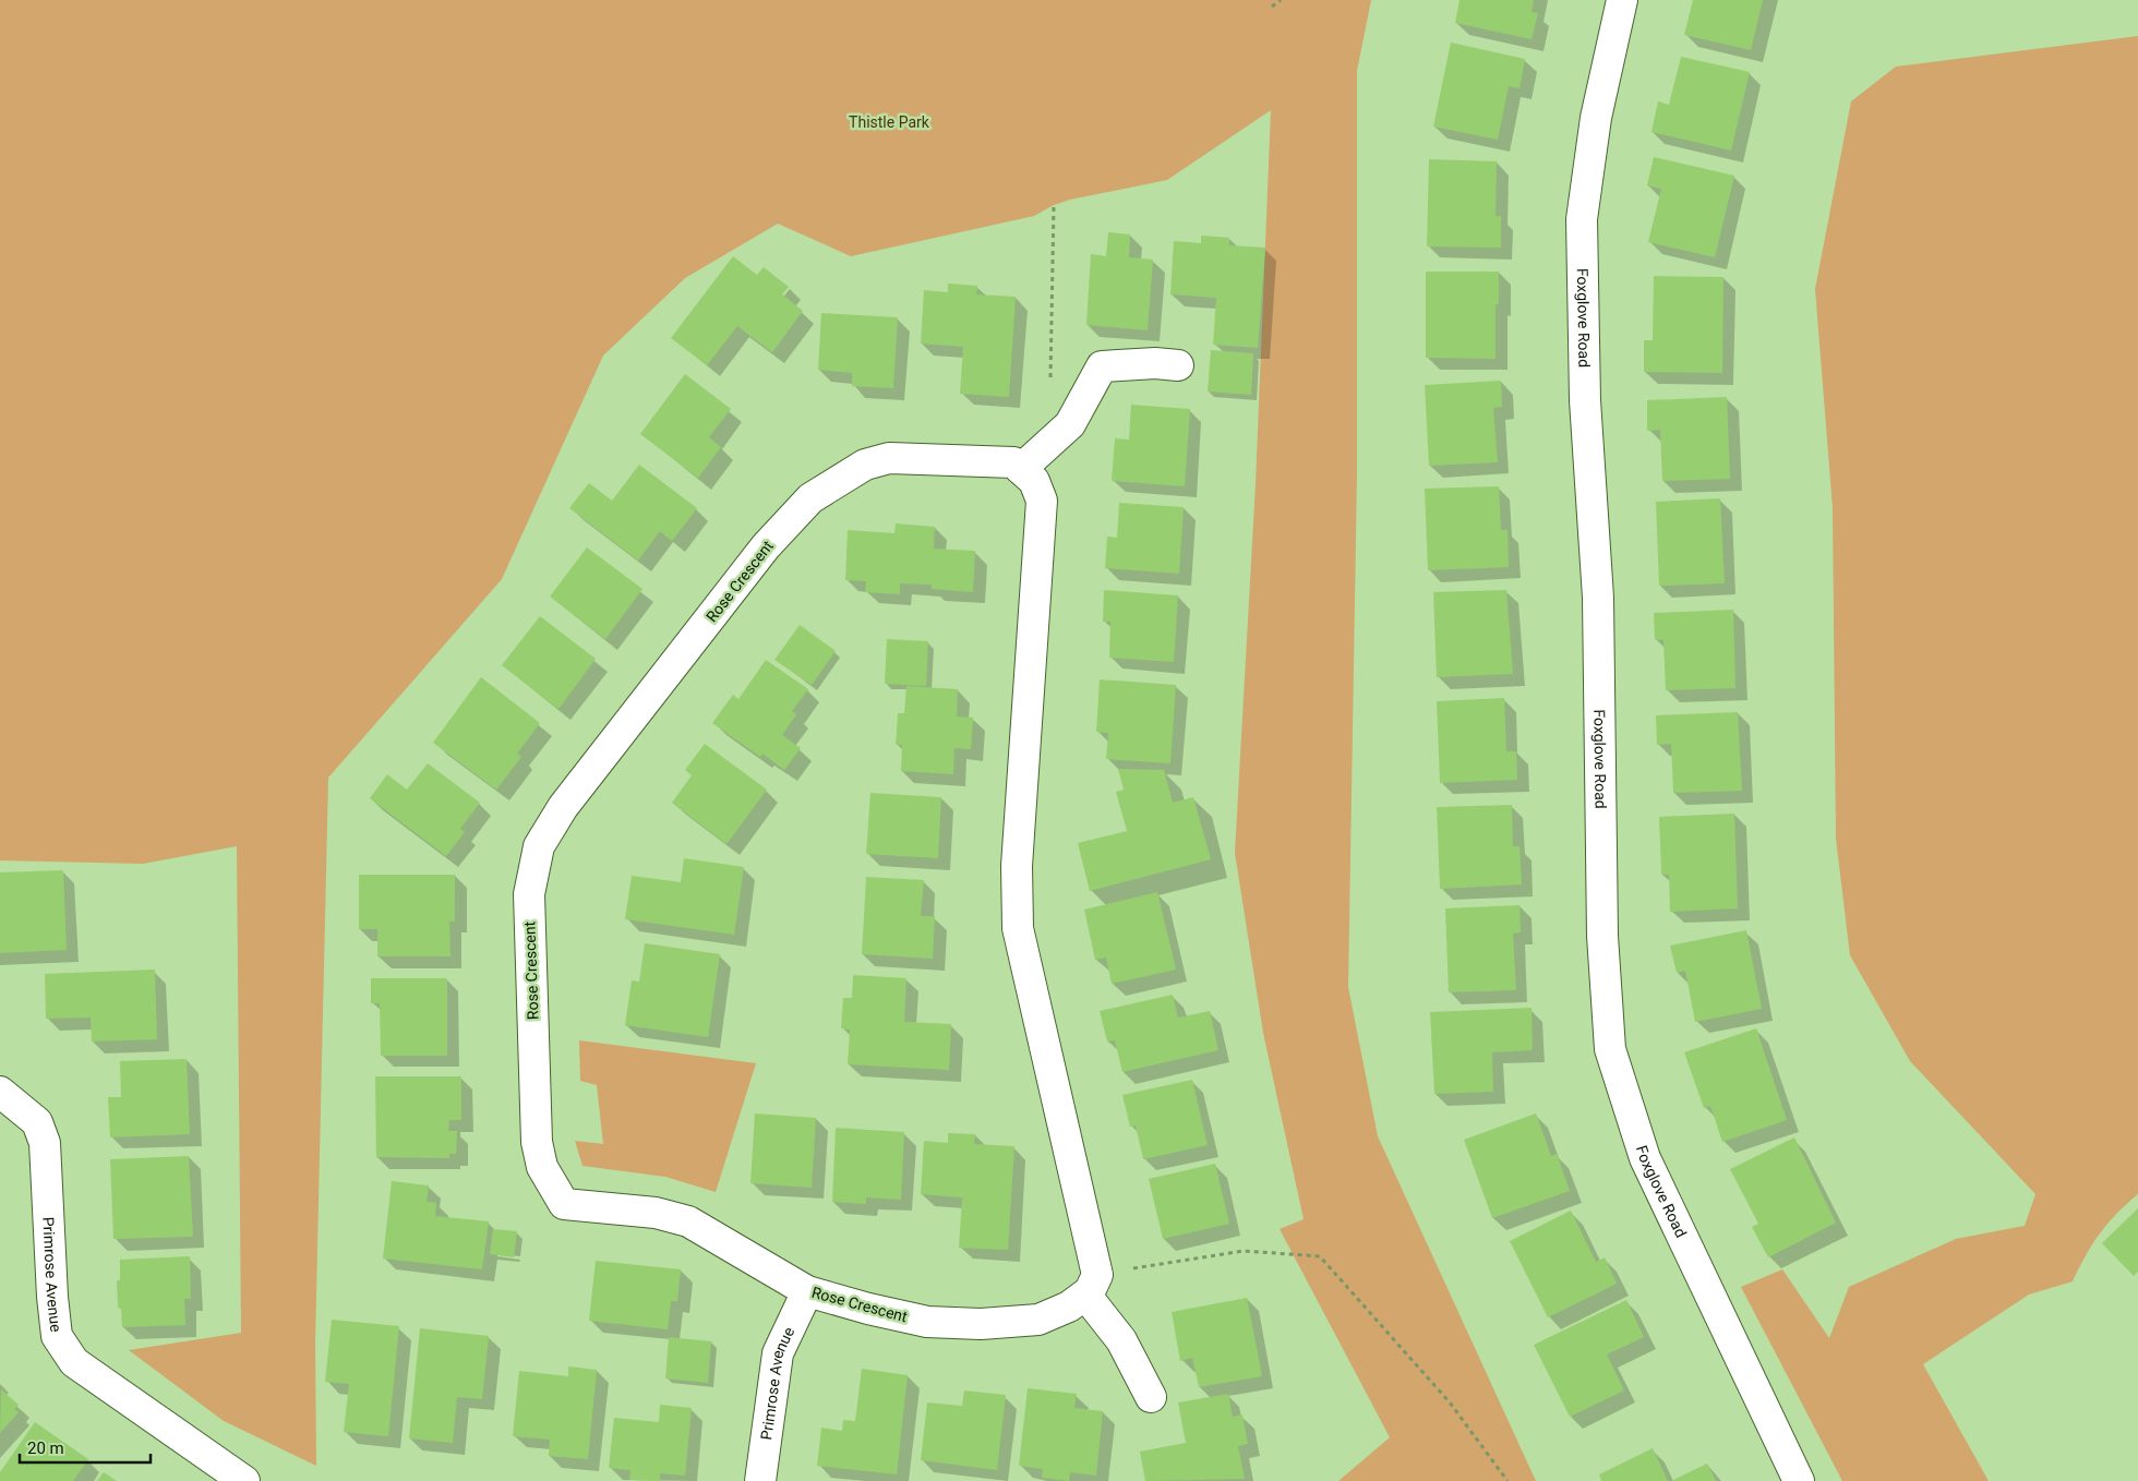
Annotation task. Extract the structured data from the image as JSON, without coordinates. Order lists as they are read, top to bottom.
{
  "streets": {
    "street": ["Foxglove Road", "Rose Crescent", "Primrose Avenue"]
  },
  "crossings": [
    ["Rose Crescent", "Primrose Avenue"]
  ],
  "parks": ["Thistle Park"],
  "scale_bar": "20 m"
}
